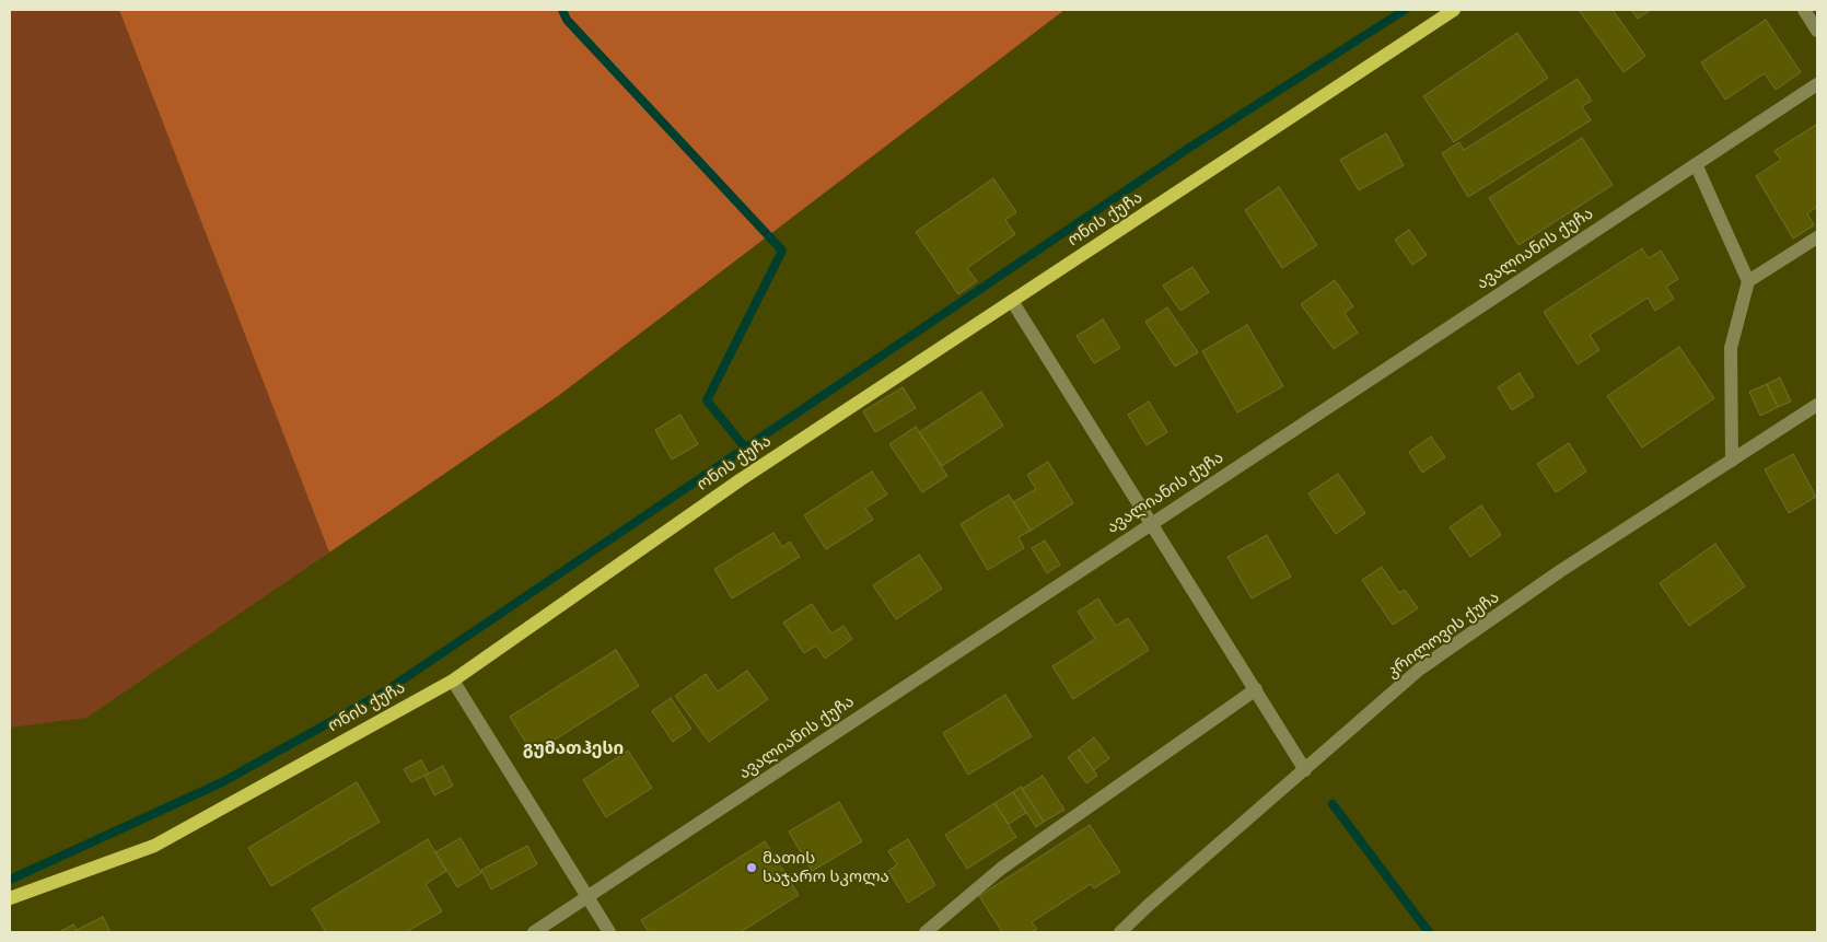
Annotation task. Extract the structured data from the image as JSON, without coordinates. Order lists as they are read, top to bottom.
{
  "streets": {
    "main road": ["ონის ქუჩა"],
    "street": ["ავალიანის ქუჩა", "კრილოვის ქუჩა"]
  },
  "districts": ["გუმათჰესი"],
  "places": ["მათის საჯარო სკოლა"]
}
